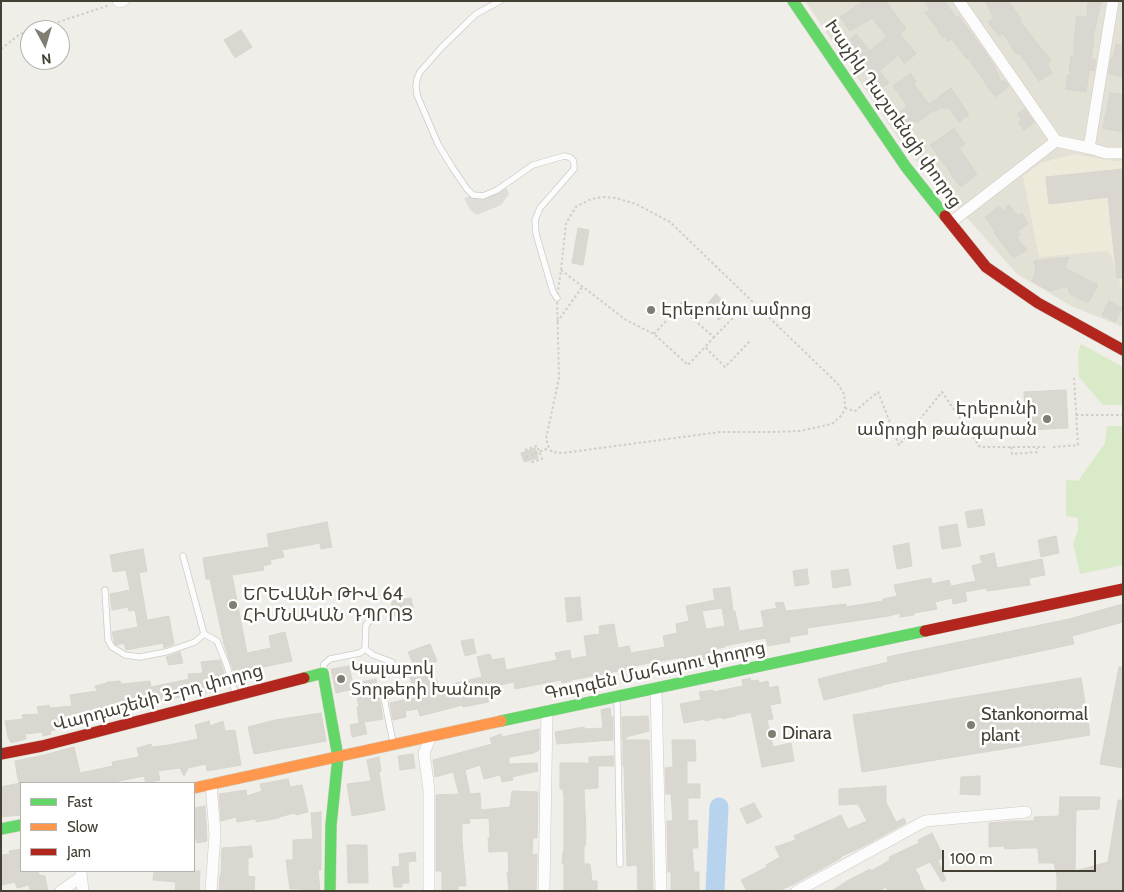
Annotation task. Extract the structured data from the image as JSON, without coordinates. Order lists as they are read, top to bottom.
{
  "streets": {
    "main road": ["Խաչիկ Դաշտենցի փողոց", "Գուրգեն Մահարու փողոց", "Վարդաշենի 3-րդ փողոց"]
  },
  "places": [
    "Էրեբունու ամրոց",
    "Էրեբունի ամրոցի թանգարան",
    "ԵՐԵՎԱՆԻ ԹԻՎ 64 ՀԻՄՆԱԿԱՆ ԴՊՐՈՑ",
    "Կալաբոկ Տորթերի Խանութ",
    "Stankonormal plant",
    "Dinara"
  ],
  "legend": ["Fast", "Slow", "Jam"],
  "scale_bar": "100 m",
  "north": "bottom"
}
